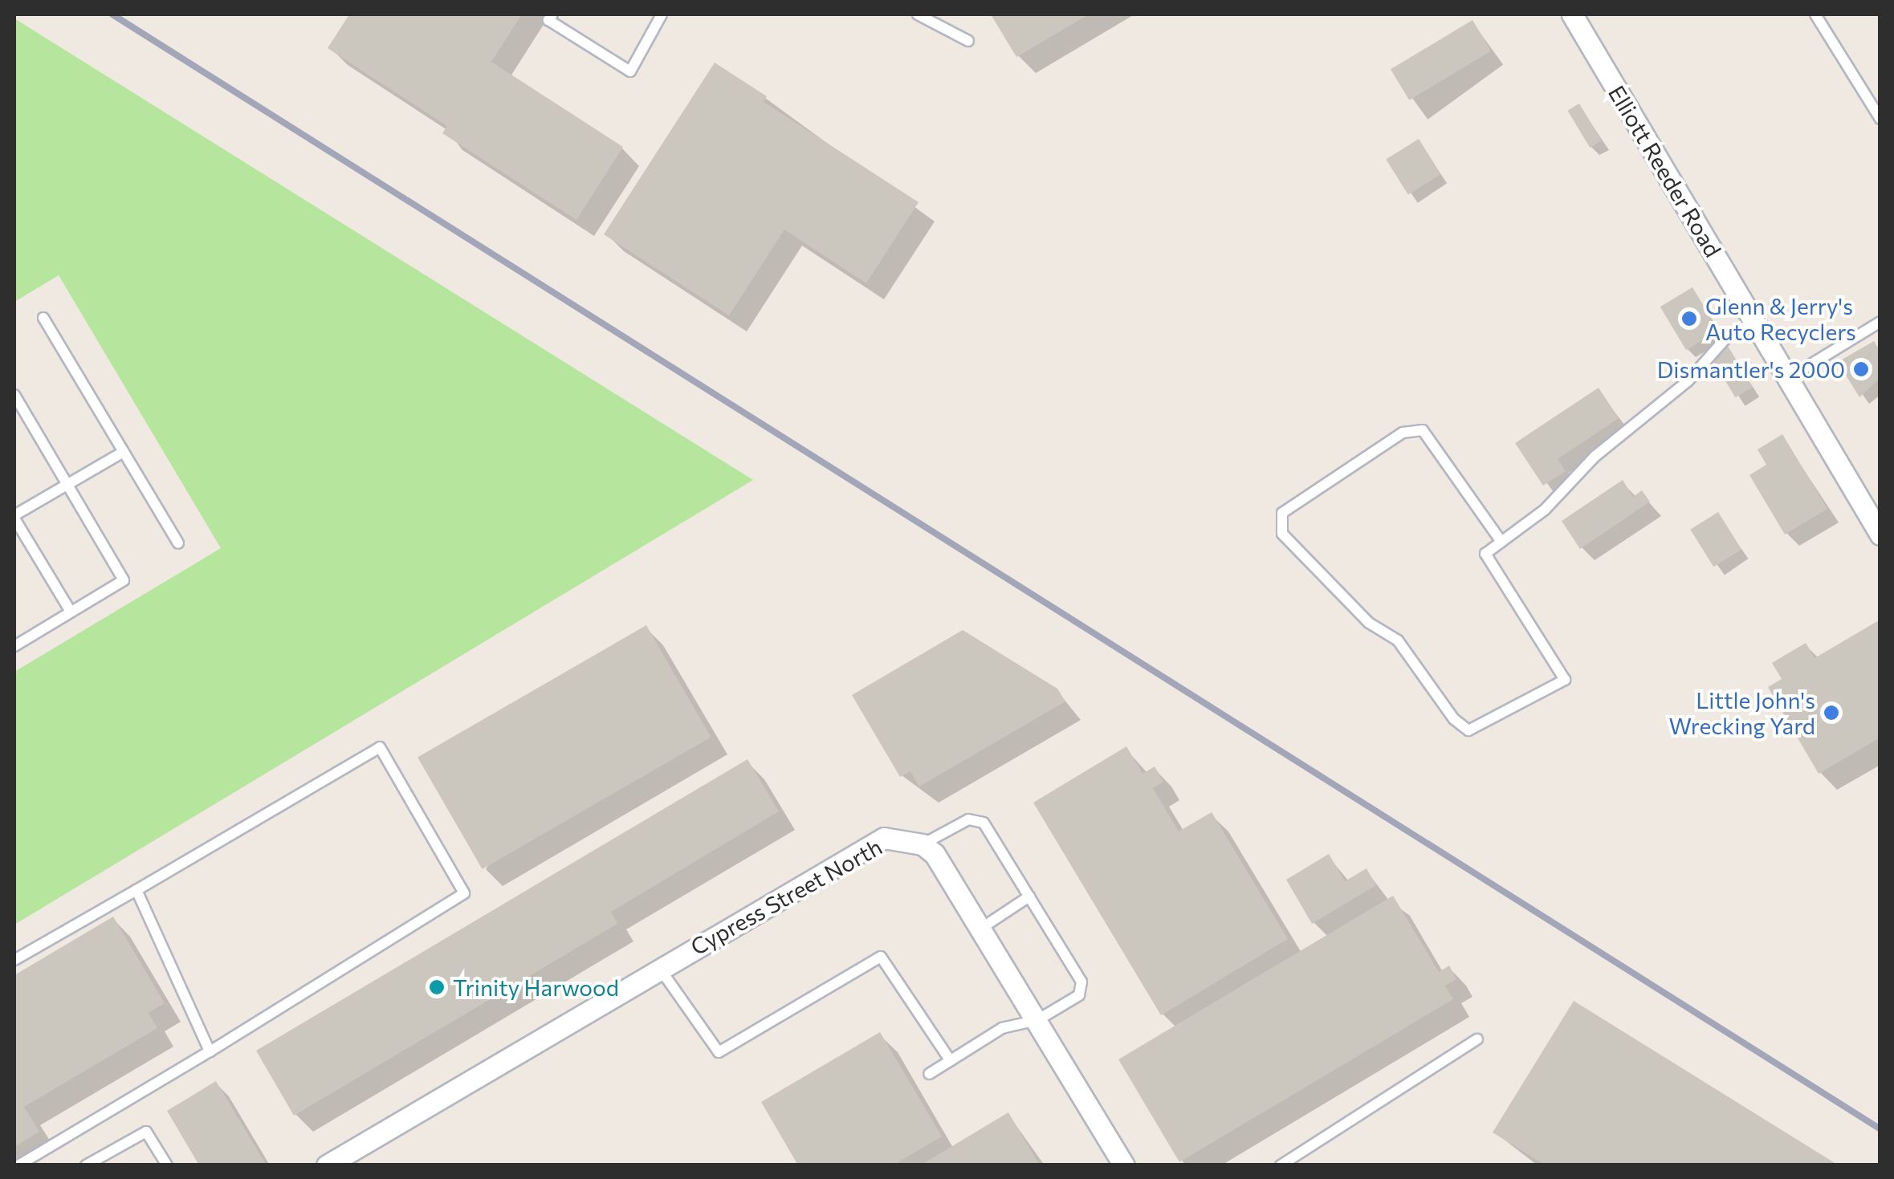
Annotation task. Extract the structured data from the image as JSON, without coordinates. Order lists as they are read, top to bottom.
{
  "streets": {
    "street": ["Elliott Reeder Road", "Cypress Street North"]
  },
  "places": [
    "Glenn & Jerry's Auto Recyclers",
    "Dismantler's 2000",
    "Little John's Wrecking Yard",
    "Trinity Harwood"
  ]
}
